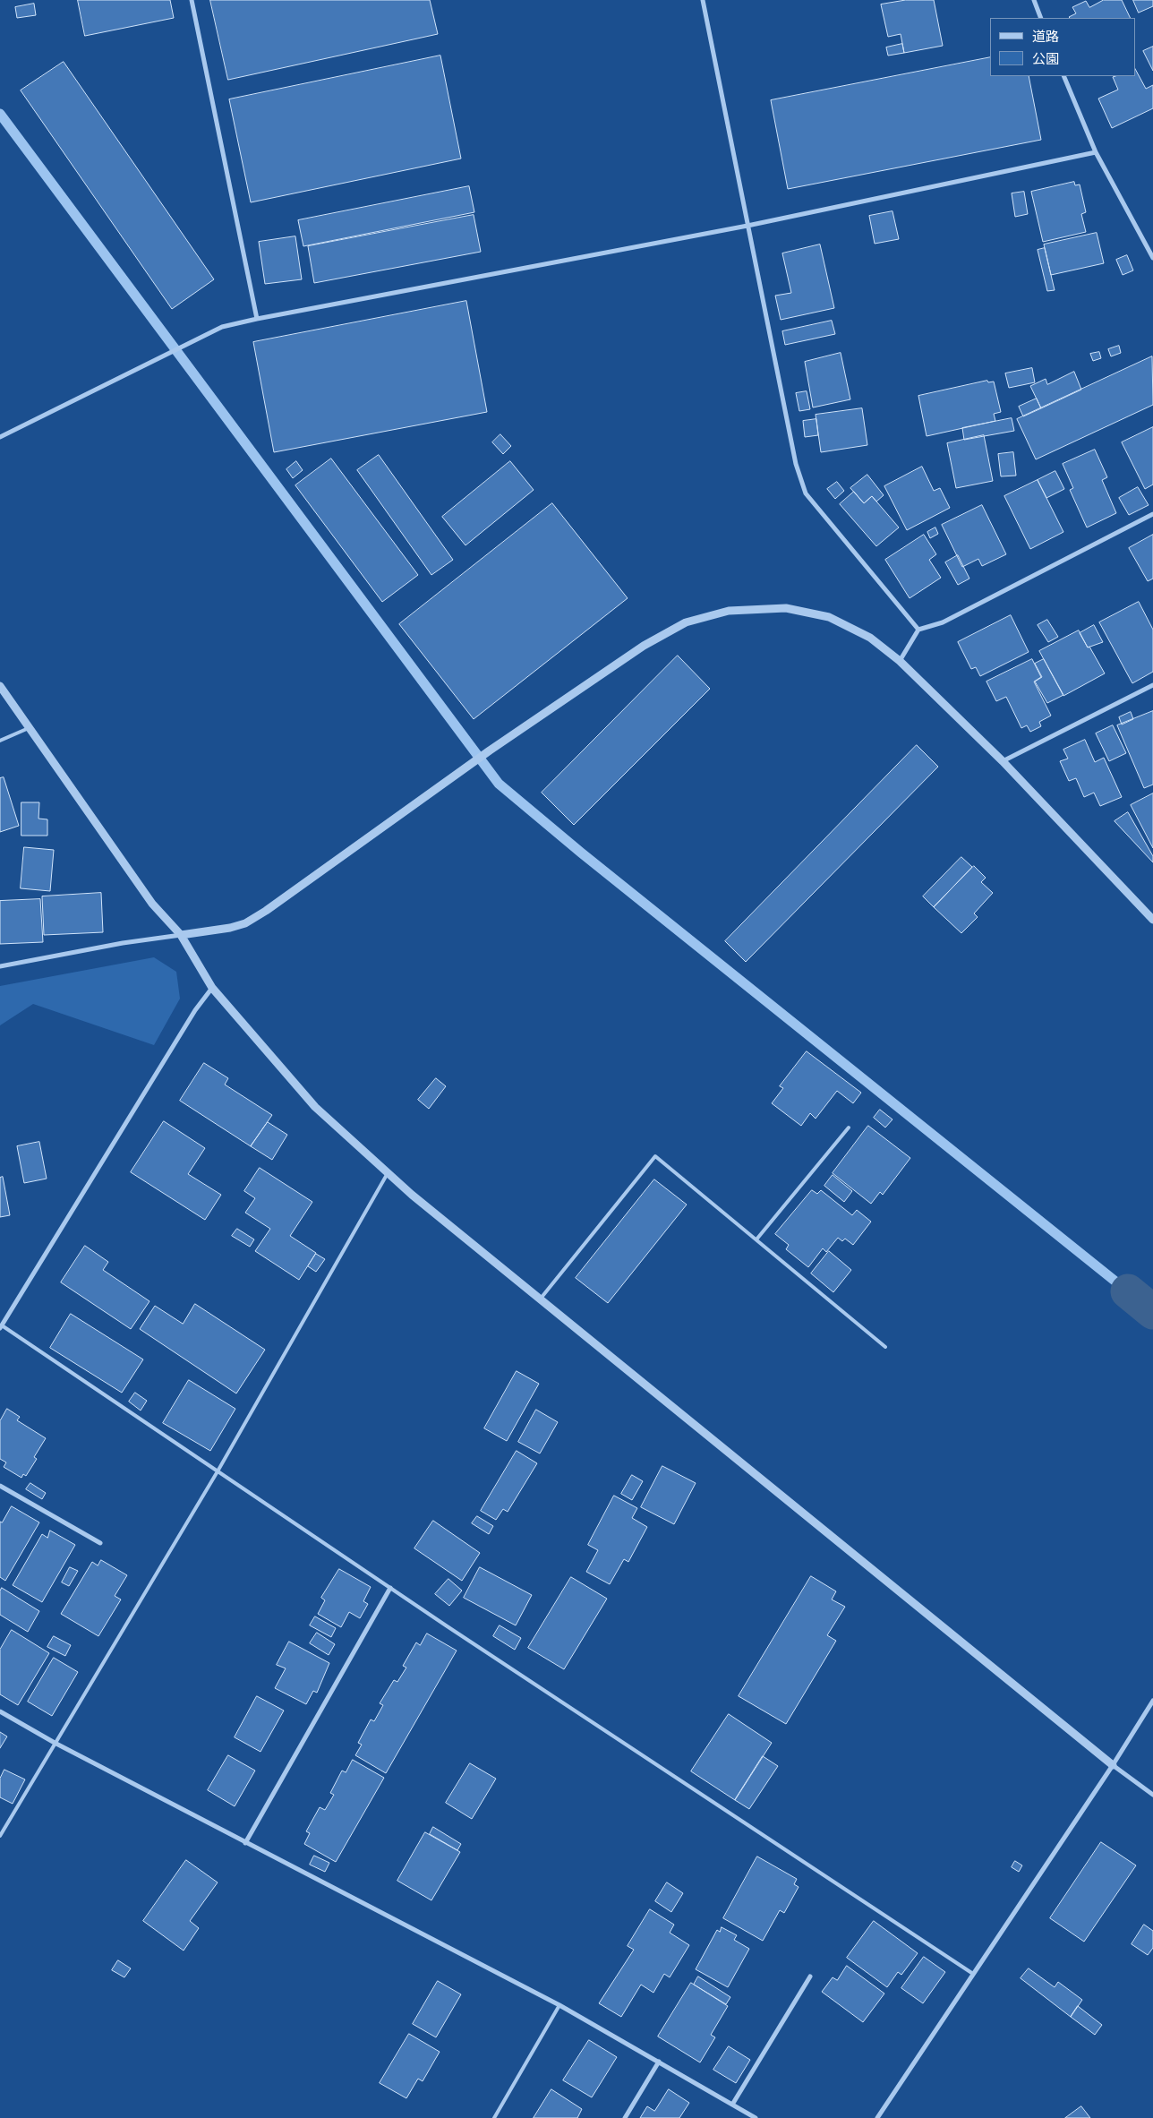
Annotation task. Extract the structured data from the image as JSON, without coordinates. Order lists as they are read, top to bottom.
{
  "legend": ["道路", "公園"]
}
